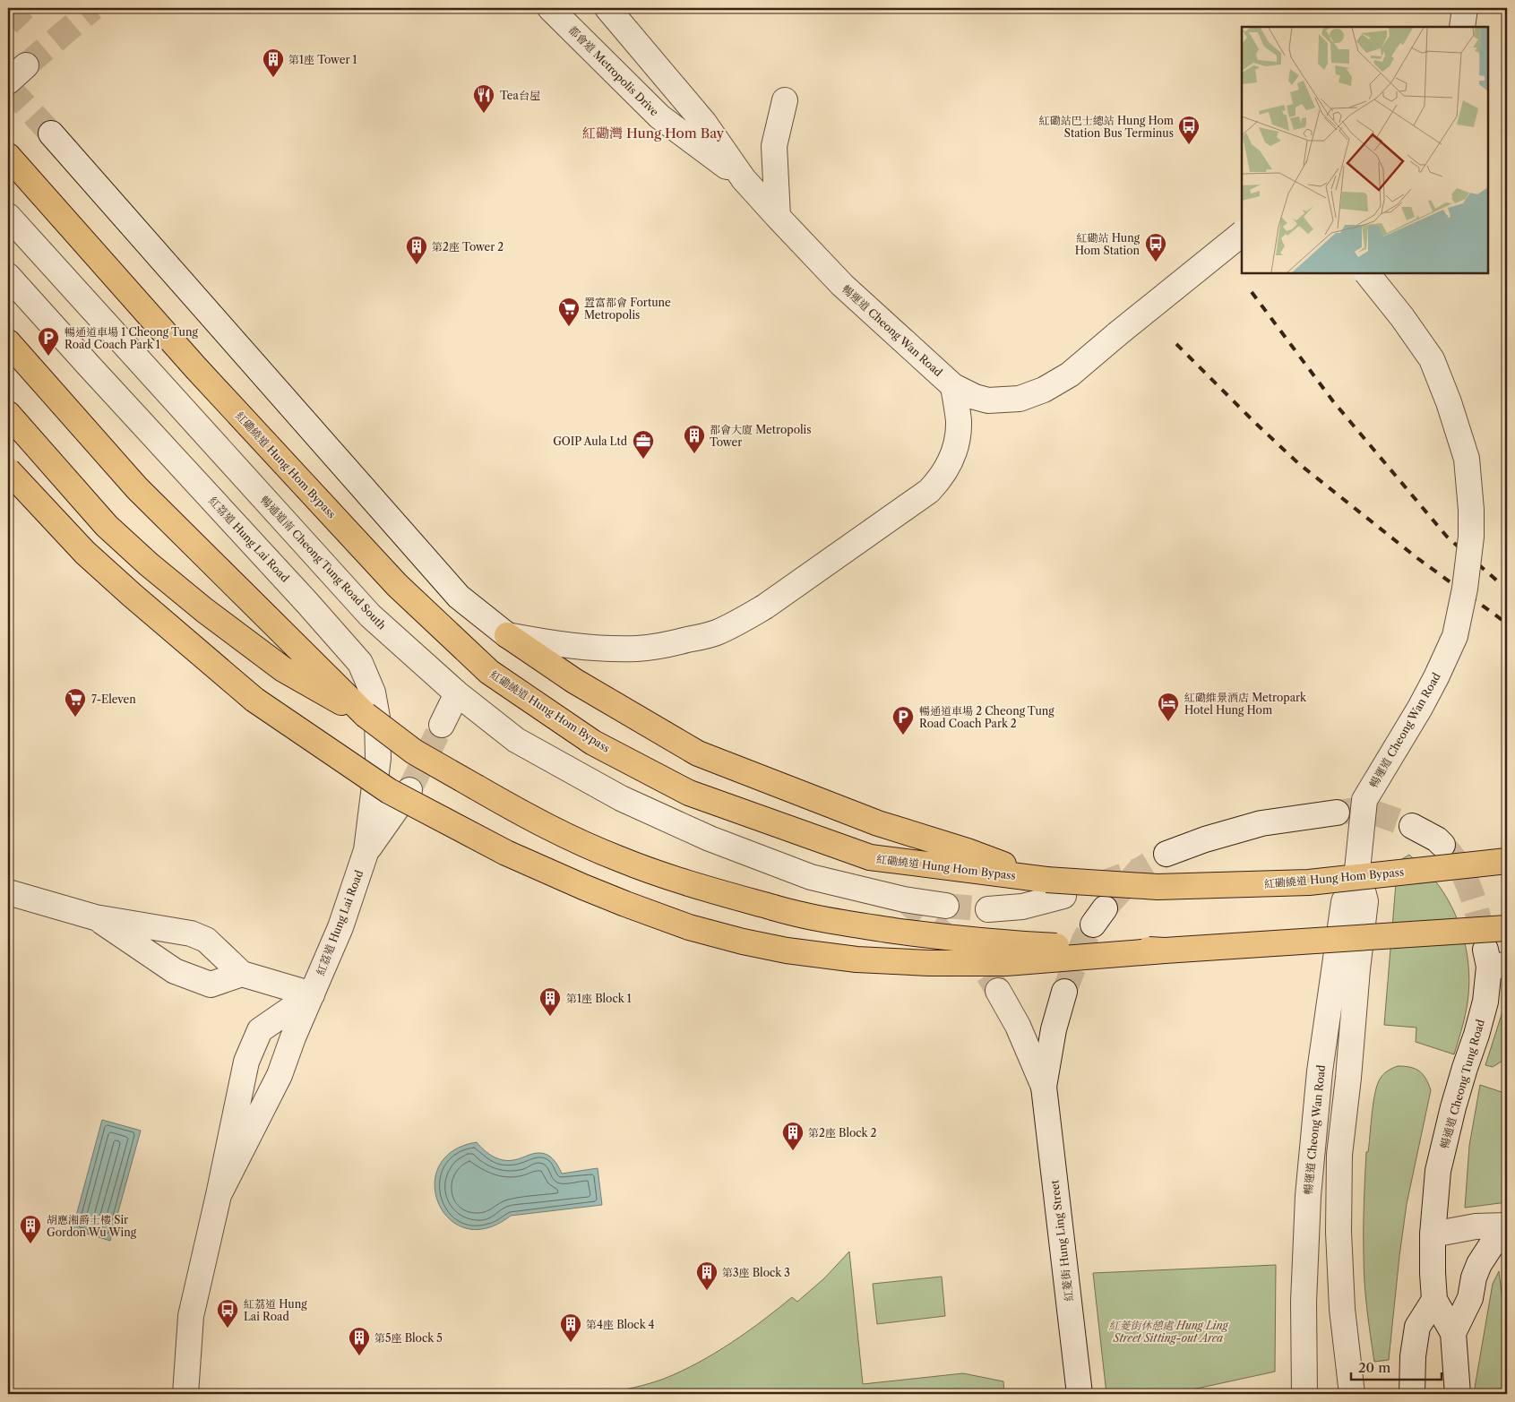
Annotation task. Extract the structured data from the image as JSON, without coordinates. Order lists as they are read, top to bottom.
{
  "streets": {
    "main road": ["紅磡繞道 Hung Hom Bypass"],
    "street": [
      "都會道 Metropolis Drive",
      "暢運道 Cheong Wan Road",
      "紅荔道 Hung Lai Road",
      "暢通道南 Cheong Tung Road South",
      "暢通道 Cheong Tung Road",
      "紅菱街 Hung Ling Street"
    ]
  },
  "crossings": [
    ["都會道 Metropolis Drive", "暢運道 Cheong Wan Road"]
  ],
  "districts": ["紅磡灣 Hung Hom Bay"],
  "parks": ["紅菱街休憩處 Hung Ling Street Sitting-out Area"],
  "places": {
    "building": [
      "第1座 Tower 1",
      "第2座 Tower 2",
      "都會大廈 Metropolis Tower",
      "第1座 Block 1",
      "第2座 Block 2",
      "胡應湘爵士樓 Sir Gordon Wu Wing",
      "第3座 Block 3",
      "第4座 Block 4",
      "第5座 Block 5"
    ],
    "restaurant": ["Tea台屋"],
    "bus stop": ["紅磡站巴士總站 Hung Hom Station Bus Terminus", "紅磡站 Hung Hom Station", "紅荔道 Hung Lai Road"],
    "supermarket": ["置富都會 Fortune Metropolis", "7-Eleven"],
    "parking": ["暢通道車場 1 Cheong Tung Road Coach Park 1", "暢通道車場 2 Cheong Tung Road Coach Park 2"],
    "office": ["GOIP Aula Ltd"],
    "hotel": ["紅磡維景酒店 Metropark Hotel Hung Hom"]
  },
  "scale_bar": "20 m"
}
